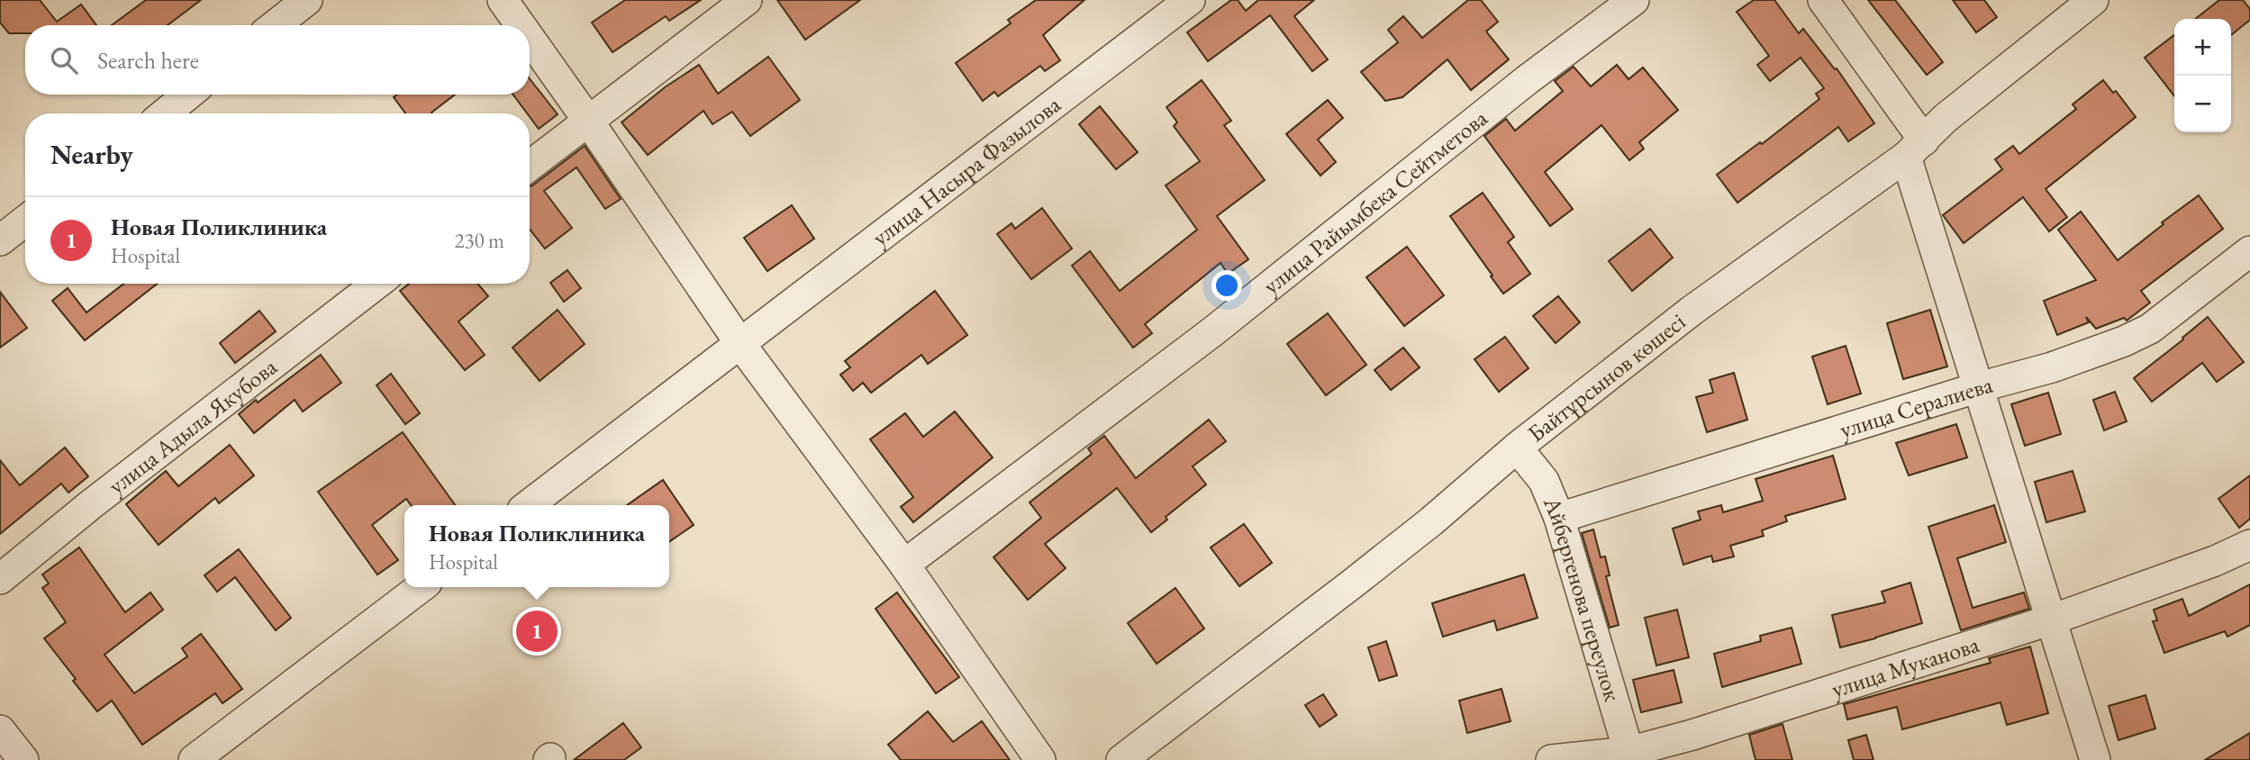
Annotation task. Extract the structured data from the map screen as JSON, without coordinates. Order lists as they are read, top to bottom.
{
  "streets": {
    "street": [
      "улица Насыра Фазылова",
      "улица Райымбека Сейтметова",
      "Байтұрсынов көшесі",
      "улица Сералиева",
      "улица Адыла Якубова",
      "Айбергенова переулок",
      "улица Муканова"
    ]
  },
  "crossings": [
    ["Байтұрсынов көшесі", "Айбергенова переулок"],
    ["улица Сералиева", "Айбергенова переулок"],
    ["Айбергенова переулок", "улица Муканова"]
  ],
  "page": {
    "map_buttons": ["+", "−"],
    "search": "Search here",
    "heading": "Nearby",
    "list": [
      {
        "mark": "1",
        "name": "Новая Поликлиника",
        "note": "Hospital",
        "value": "230 m"
      }
    ],
    "popup": ["Новая Поликлиника", "Hospital"],
    "pins": "1"
  }
}
